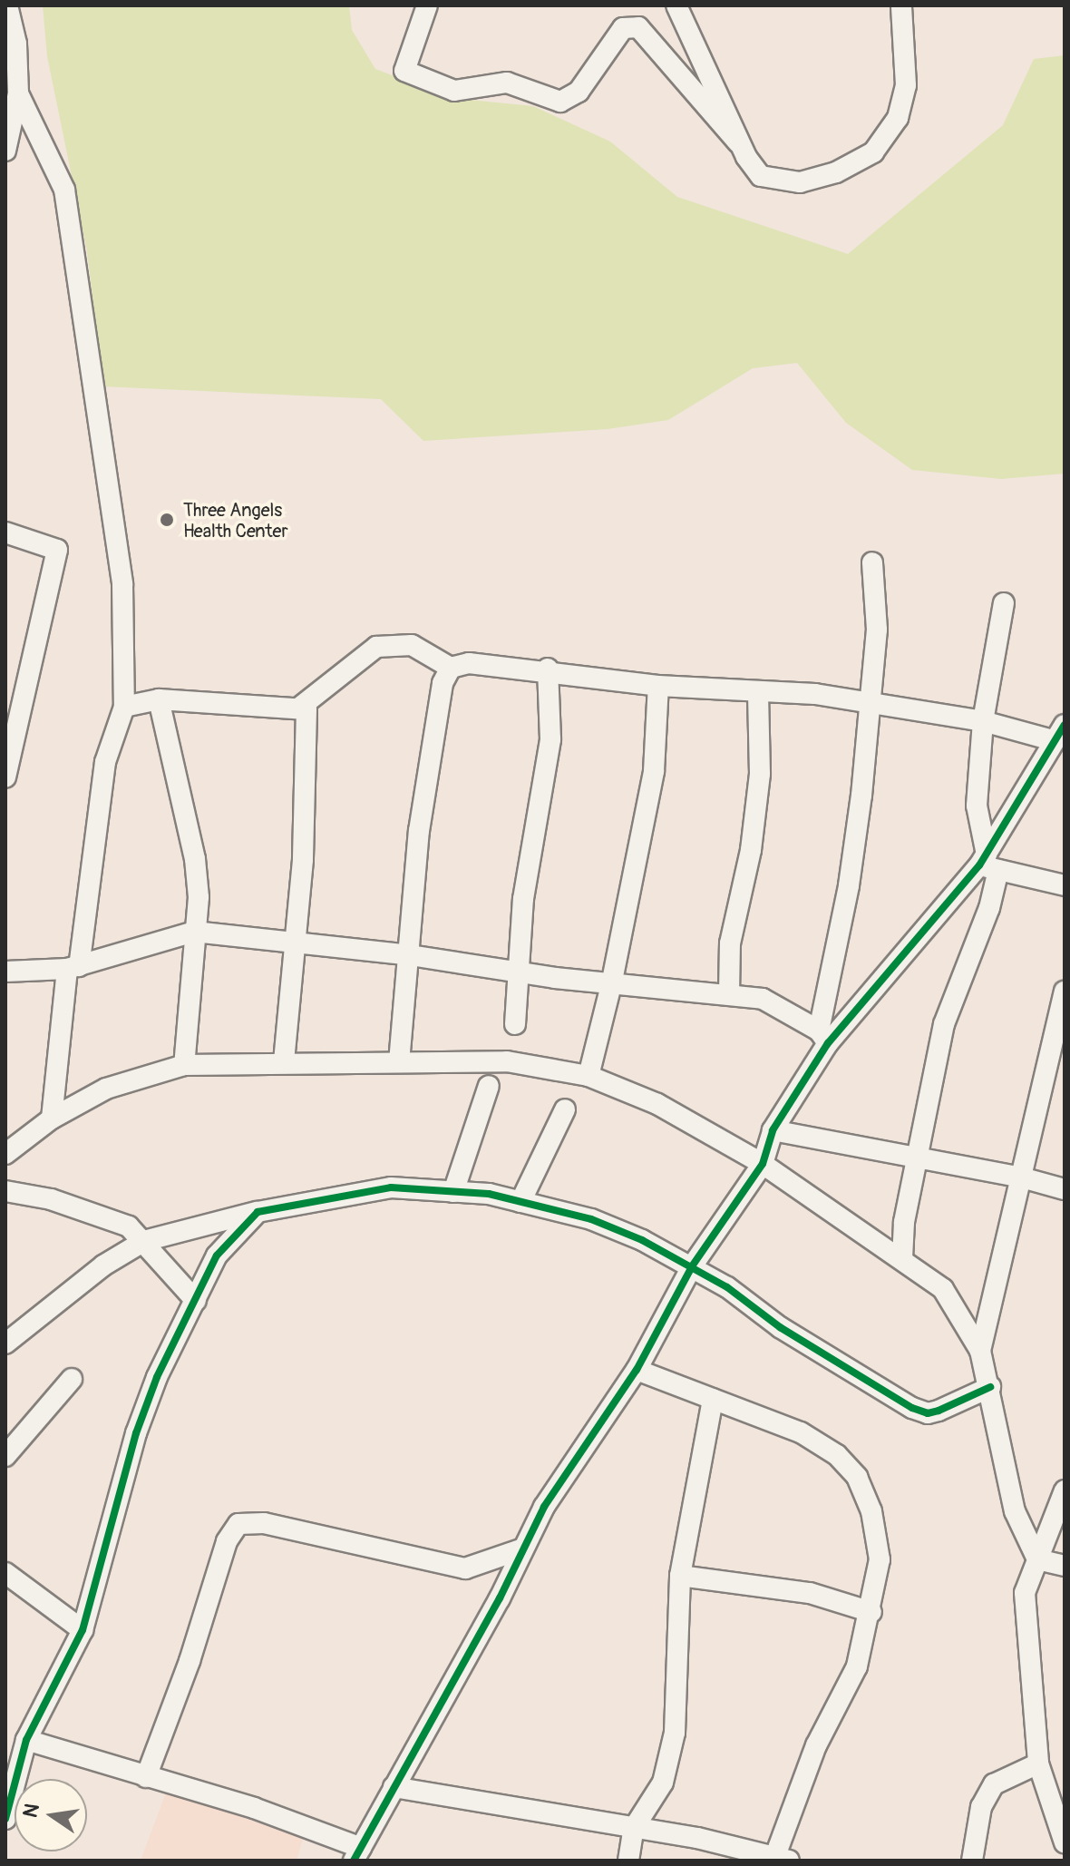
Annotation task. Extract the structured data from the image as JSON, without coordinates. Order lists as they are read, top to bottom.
{
  "places": ["Three Angels Health Center"],
  "north": "left"
}
